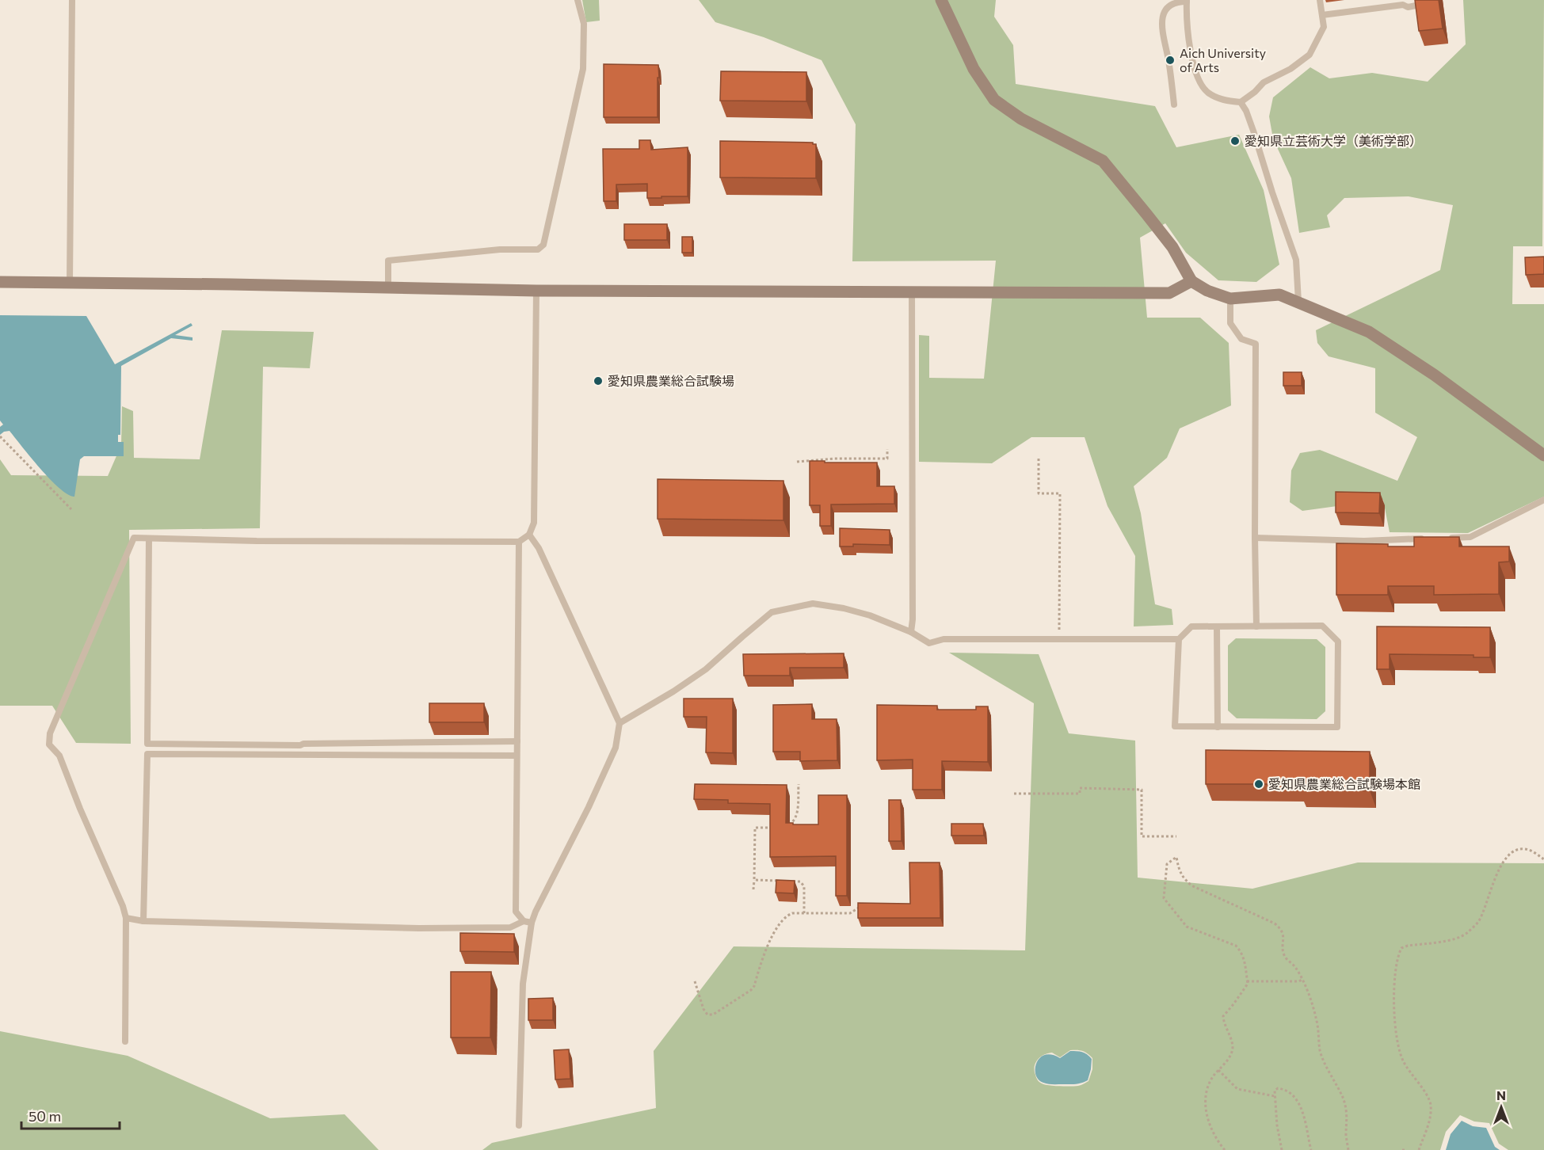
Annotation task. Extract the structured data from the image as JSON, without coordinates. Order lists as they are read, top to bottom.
{
  "places": [
    "Aich University of Arts",
    "愛知県立芸術大学（美術学部）",
    "愛知県農業総合試験場",
    "愛知県農業総合試験場本館"
  ],
  "scale_bar": "50 m",
  "north": "top"
}
